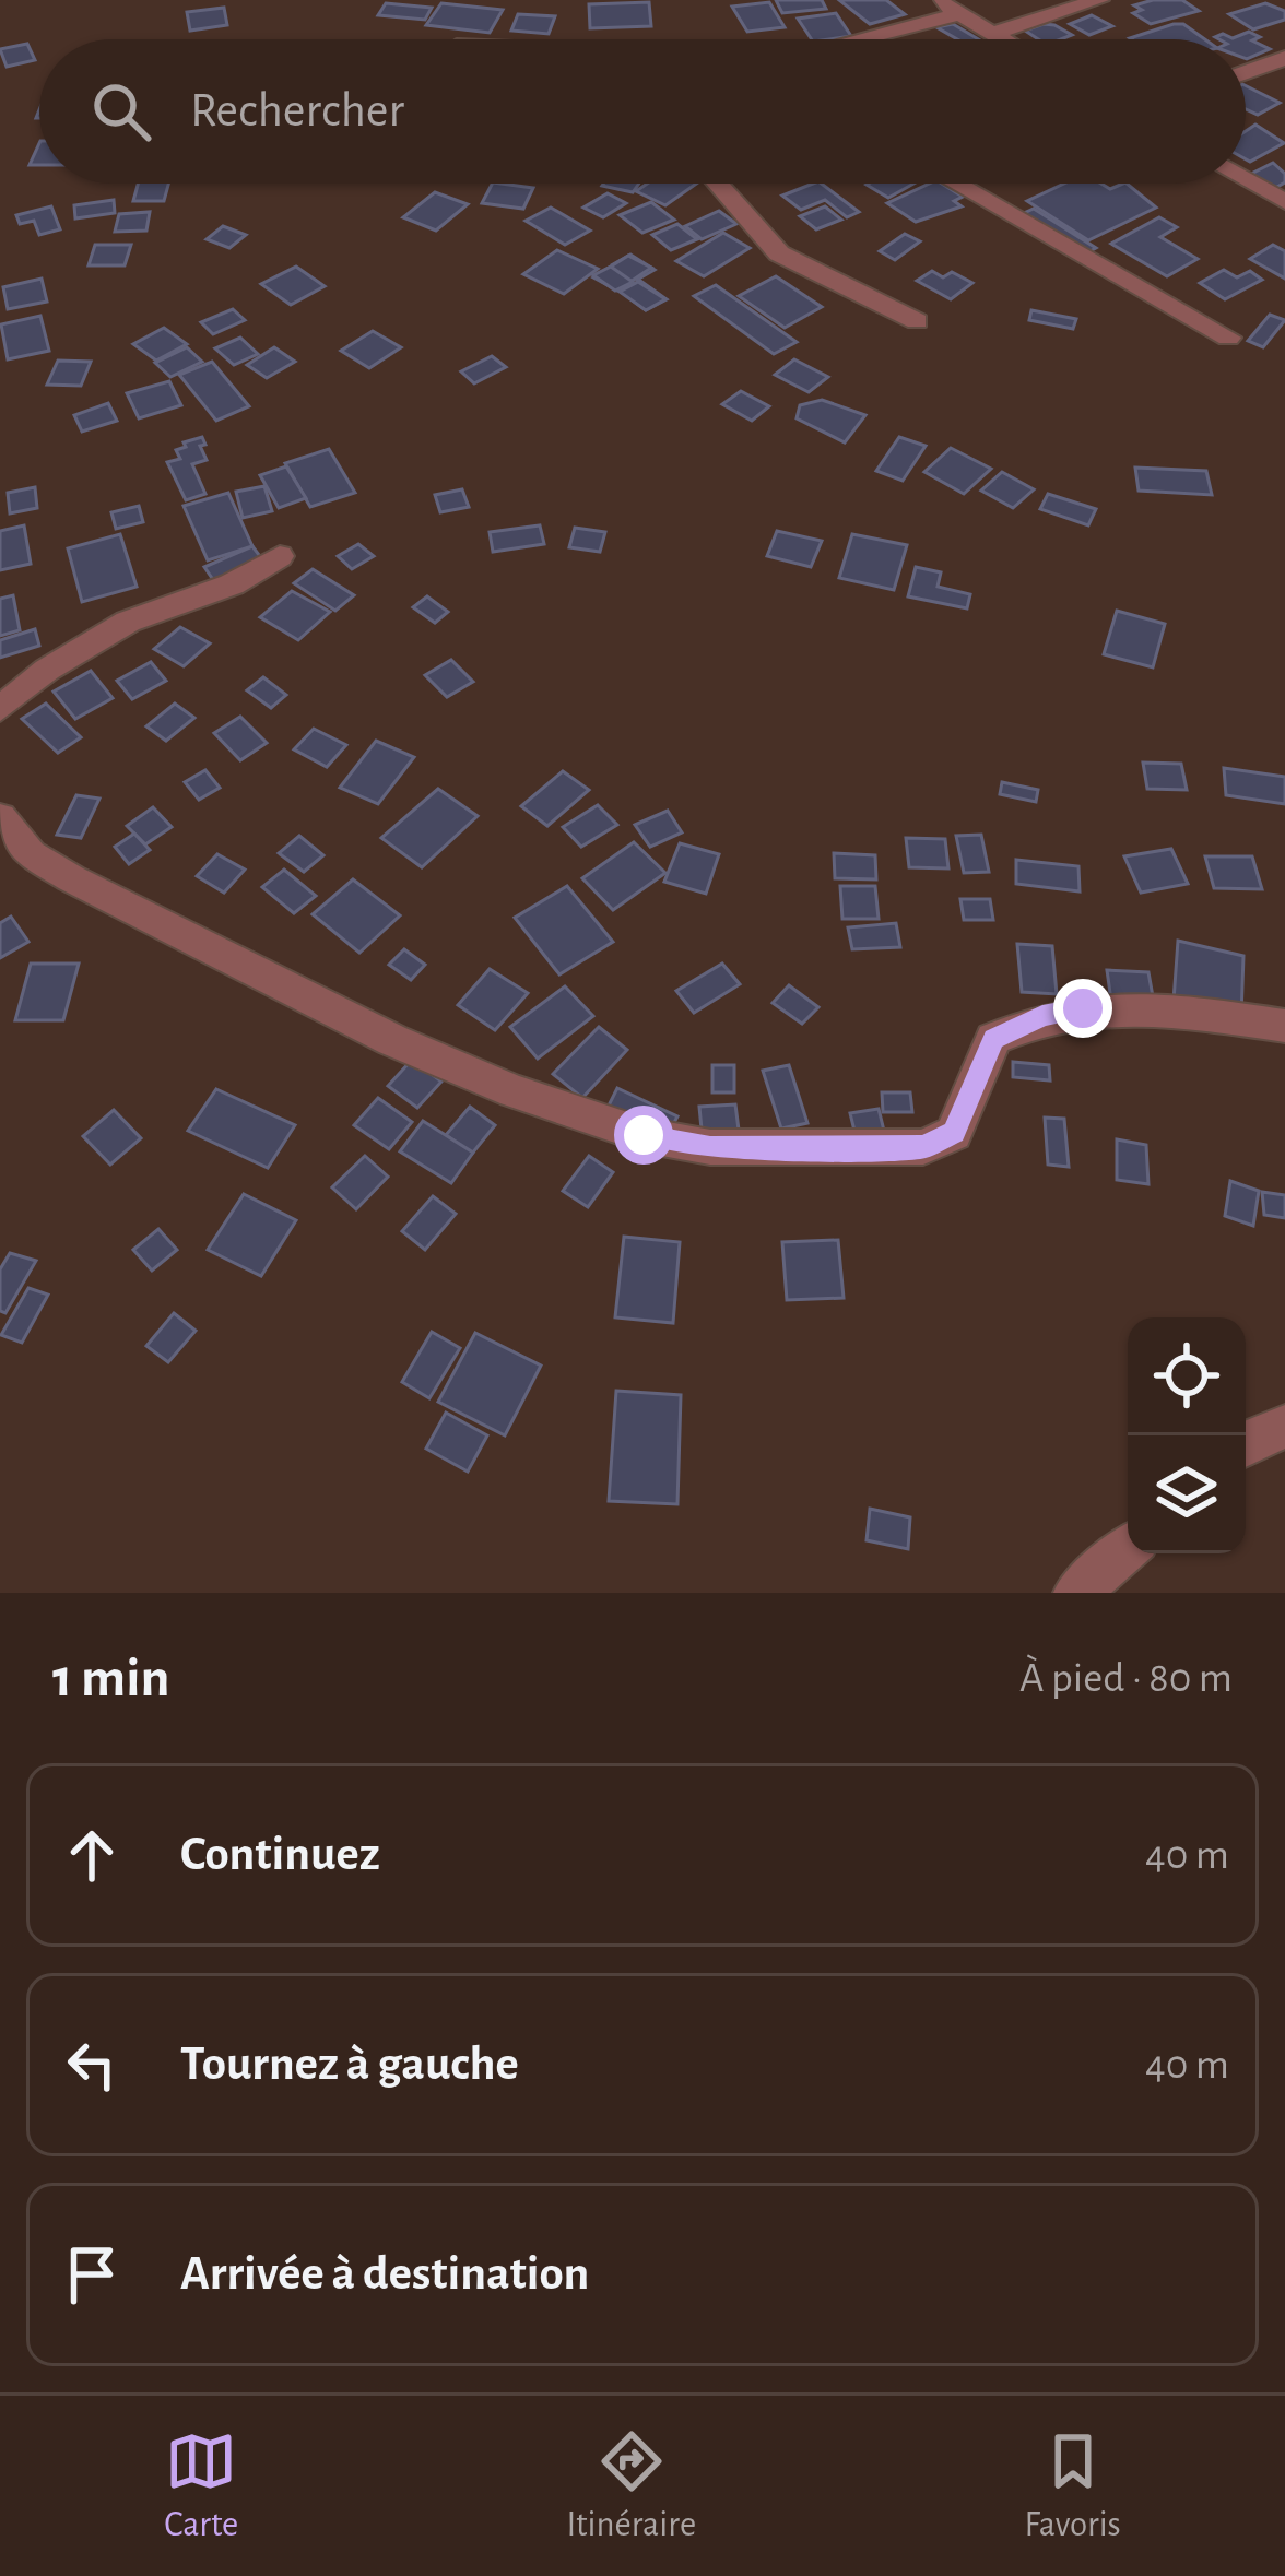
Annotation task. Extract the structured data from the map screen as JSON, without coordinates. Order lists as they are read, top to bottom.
{
  "page": {
    "search": "Rechercher",
    "heading": ["1 min", "À pied · 80 m"],
    "list": [
      ["Continuez", "40 m"],
      ["Tournez à gauche", "40 m"],
      "Arrivée à destination"
    ],
    "nav": ["Carte", "Itinéraire", "Favoris"]
  }
}
